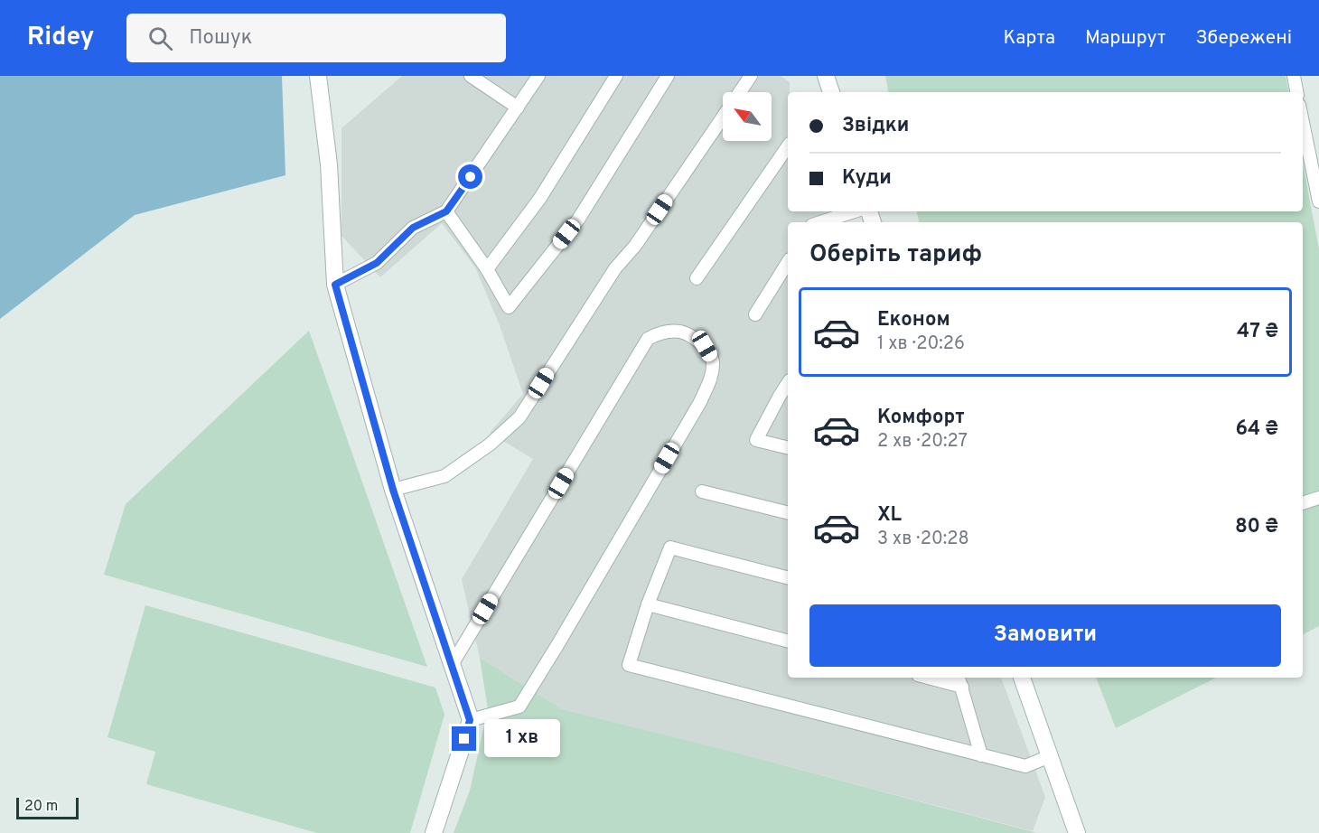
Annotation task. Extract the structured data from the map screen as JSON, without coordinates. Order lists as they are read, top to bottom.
{
  "scale_bar": "20 m",
  "north": "top left",
  "page": {
    "header": "Ridey",
    "search": "Пошук",
    "nav": ["Карта", "Маршрут", "Збережені"],
    "banner": ["Звідки", "Куди"],
    "heading": "Оберіть тариф",
    "list": [
      {
        "name": "Економ",
        "note": "1 хв · 20:26",
        "value": "47 ₴"
      },
      {
        "name": "Комфорт",
        "note": "2 хв · 20:27",
        "value": "64 ₴"
      },
      {
        "name": "XL",
        "note": "3 хв · 20:28",
        "value": "80 ₴"
      }
    ],
    "buttons": "Замовити",
    "bubble": "1 хв",
    "scale": "20 m"
  }
}
